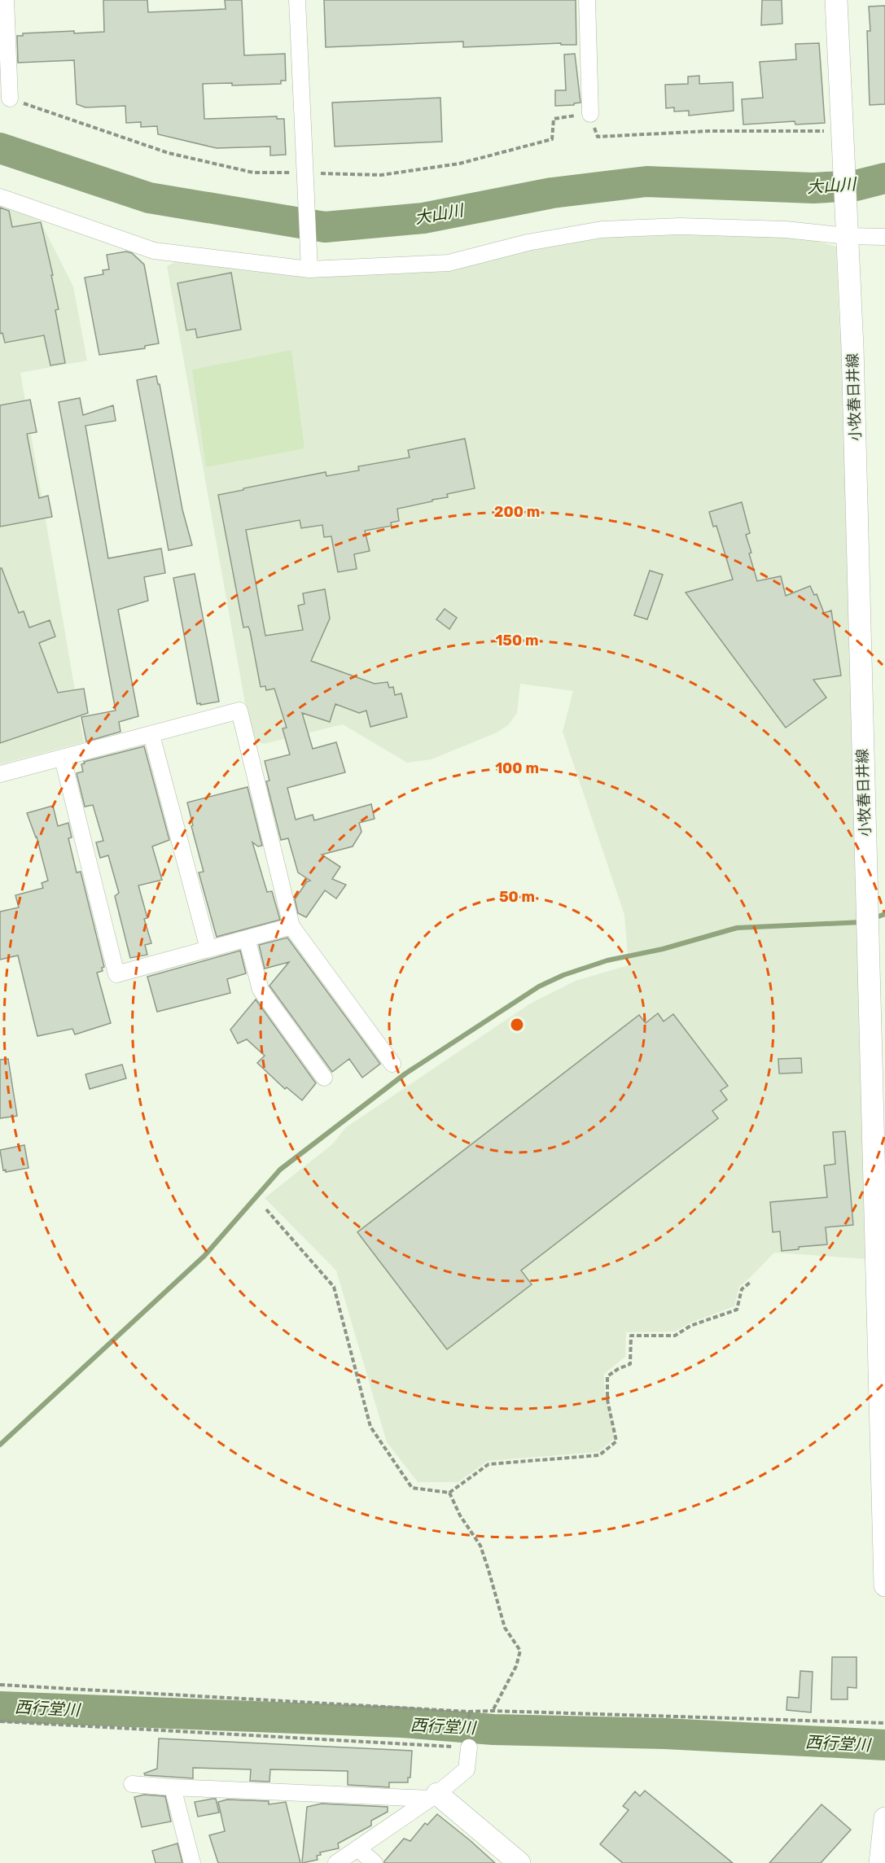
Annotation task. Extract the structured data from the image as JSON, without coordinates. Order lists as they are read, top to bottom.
{
  "streets": {
    "main road": ["小牧春日井線"]
  },
  "water": ["大山川", "西行堂川"],
  "rings": [
    "200 m",
    "150 m",
    "100 m",
    "50 m"
  ]
}
